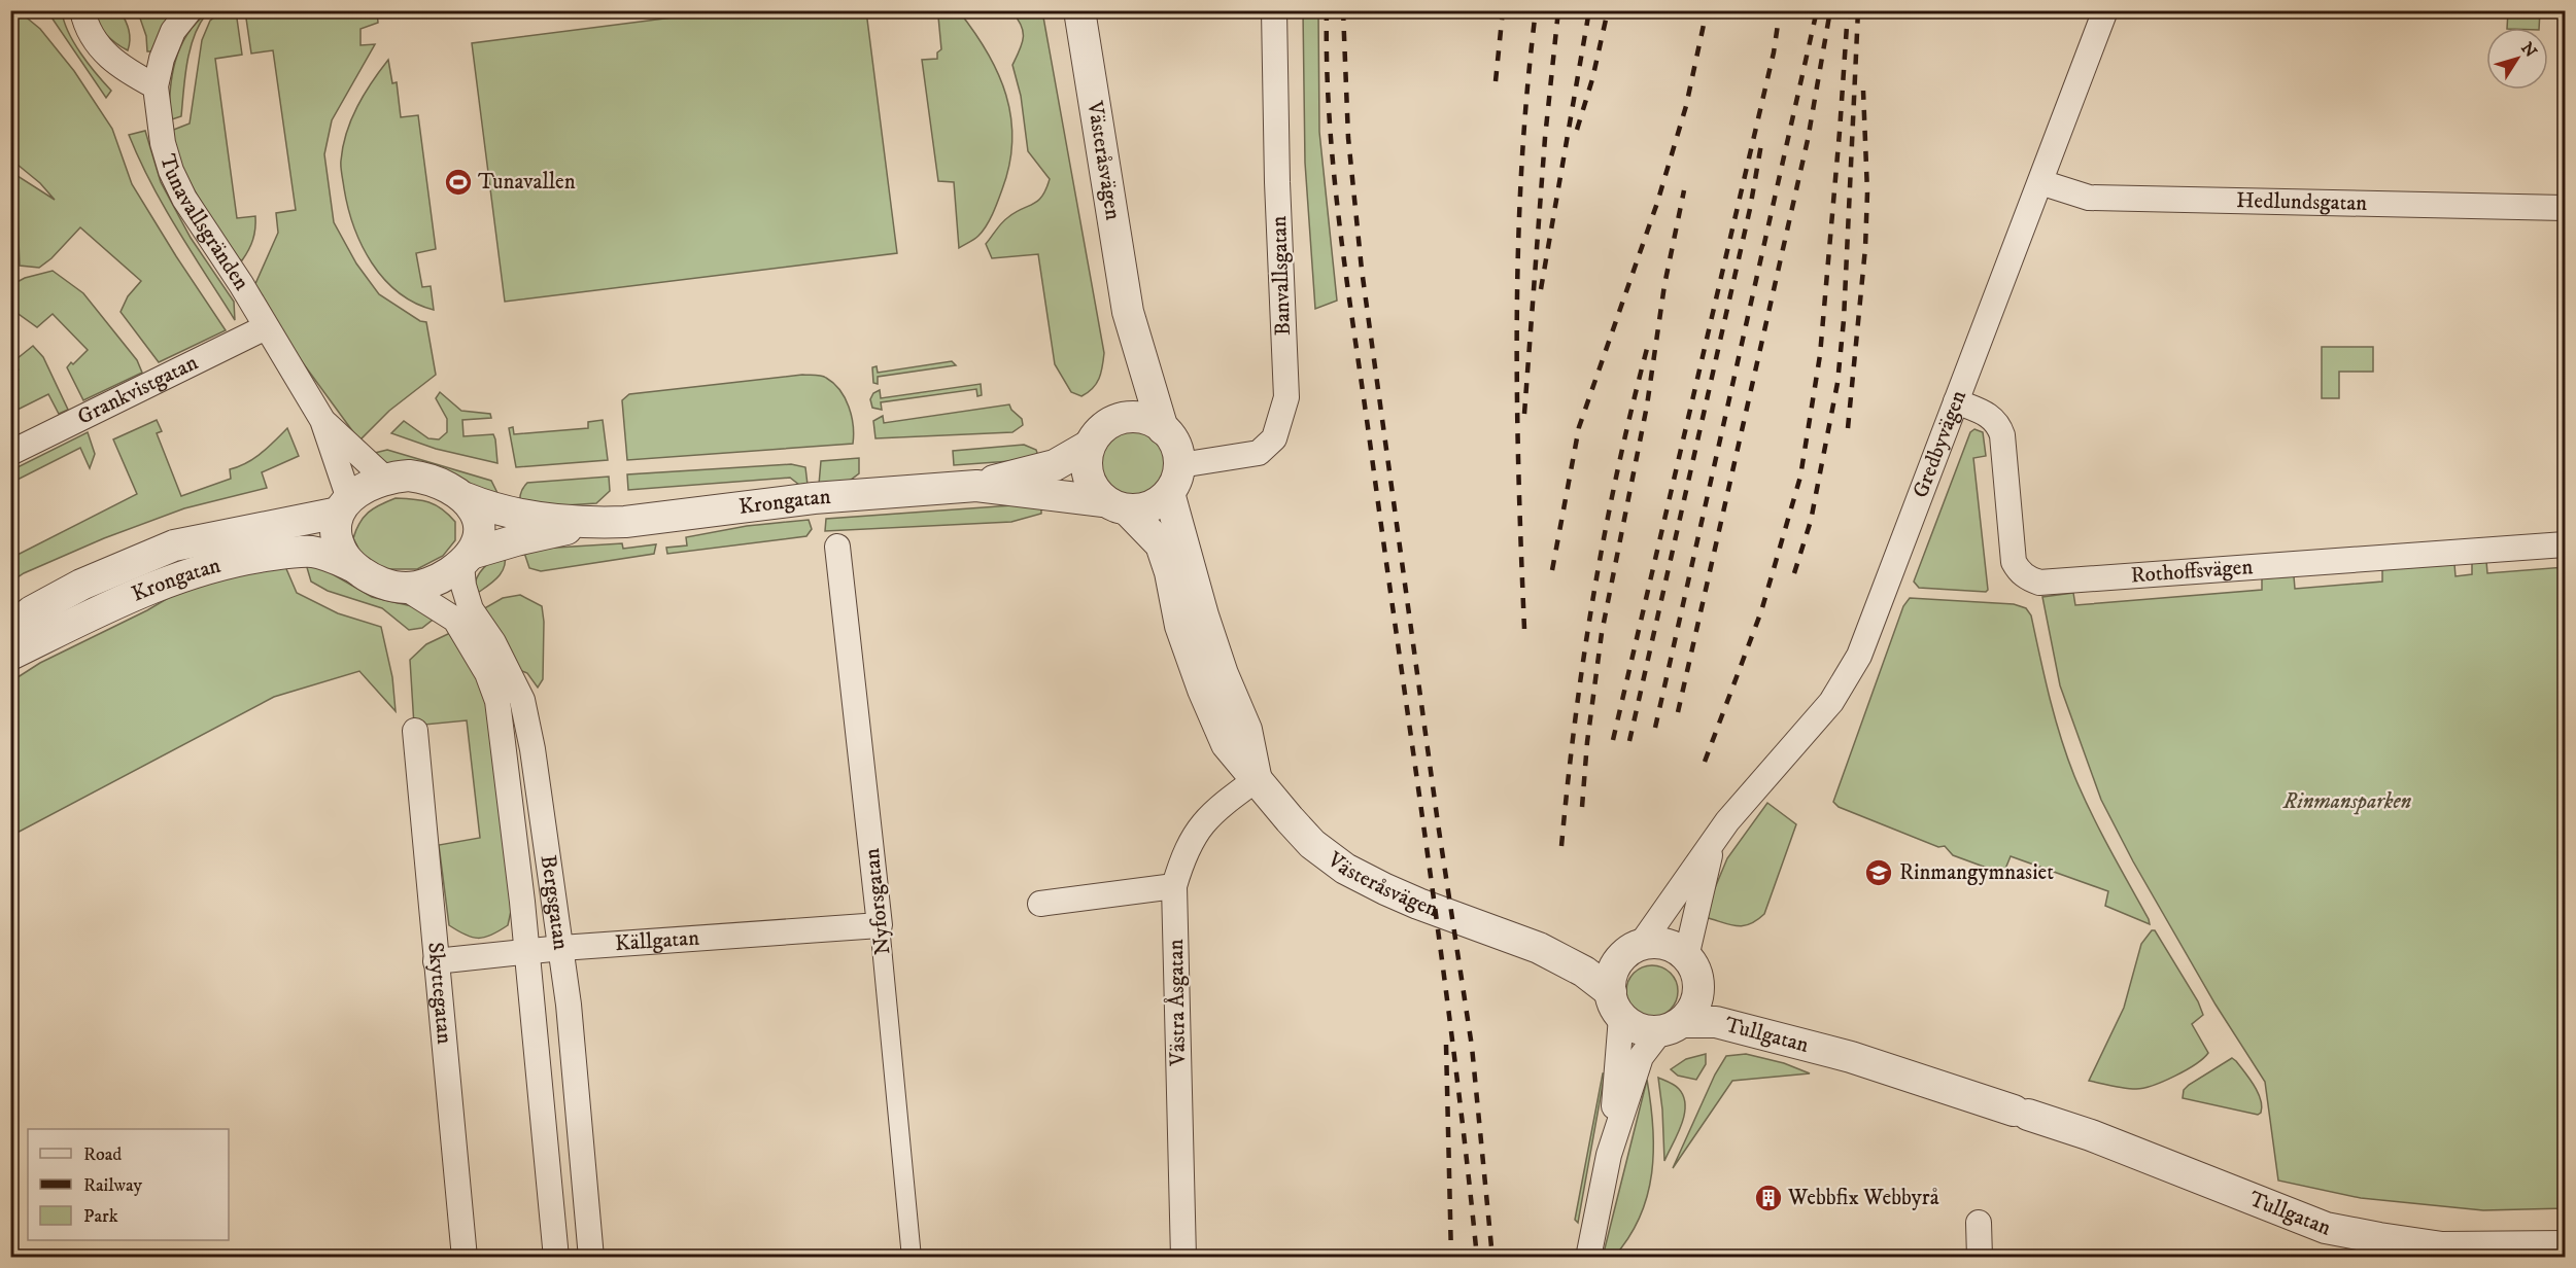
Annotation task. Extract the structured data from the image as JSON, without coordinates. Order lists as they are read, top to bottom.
{
  "streets": {
    "street": [
      "Västeråsvägen",
      "Hedlundsgatan",
      "Tunavallsgränden",
      "Banvallsgatan",
      "Grankvistgatan",
      "Gredbyvägen",
      "Krongatan",
      "Rothoffsvägen",
      "Nyforsgatan",
      "Bergsgatan",
      "Källgatan",
      "Skyttegatan",
      "Västra Åsgatan",
      "Tullgatan"
    ]
  },
  "crossings": [
    ["Västeråsvägen", "Banvallsgatan"],
    ["Västeråsvägen", "Gredbyvägen"],
    ["Västeråsvägen", "Krongatan"],
    ["Västeråsvägen", "Västra Åsgatan"],
    ["Västeråsvägen", "Tullgatan"],
    ["Hedlundsgatan", "Gredbyvägen"],
    ["Tunavallsgränden", "Grankvistgatan"],
    ["Tunavallsgränden", "Krongatan"],
    ["Tunavallsgränden", "Bergsgatan"],
    ["Banvallsgatan", "Krongatan"],
    ["Gredbyvägen", "Rothoffsvägen"],
    ["Gredbyvägen", "Tullgatan"],
    ["Krongatan", "Bergsgatan"],
    ["Nyforsgatan", "Källgatan"],
    ["Bergsgatan", "Källgatan"],
    ["Källgatan", "Skyttegatan"]
  ],
  "parks": ["Rinmansparken"],
  "places": {
    "sports": ["Tunavallen"],
    "school or university": ["Rinmangymnasiet"],
    "building": ["Webbfix Webbyrå"]
  },
  "legend": ["Road", "Railway", "Park"],
  "north": "top right"
}
